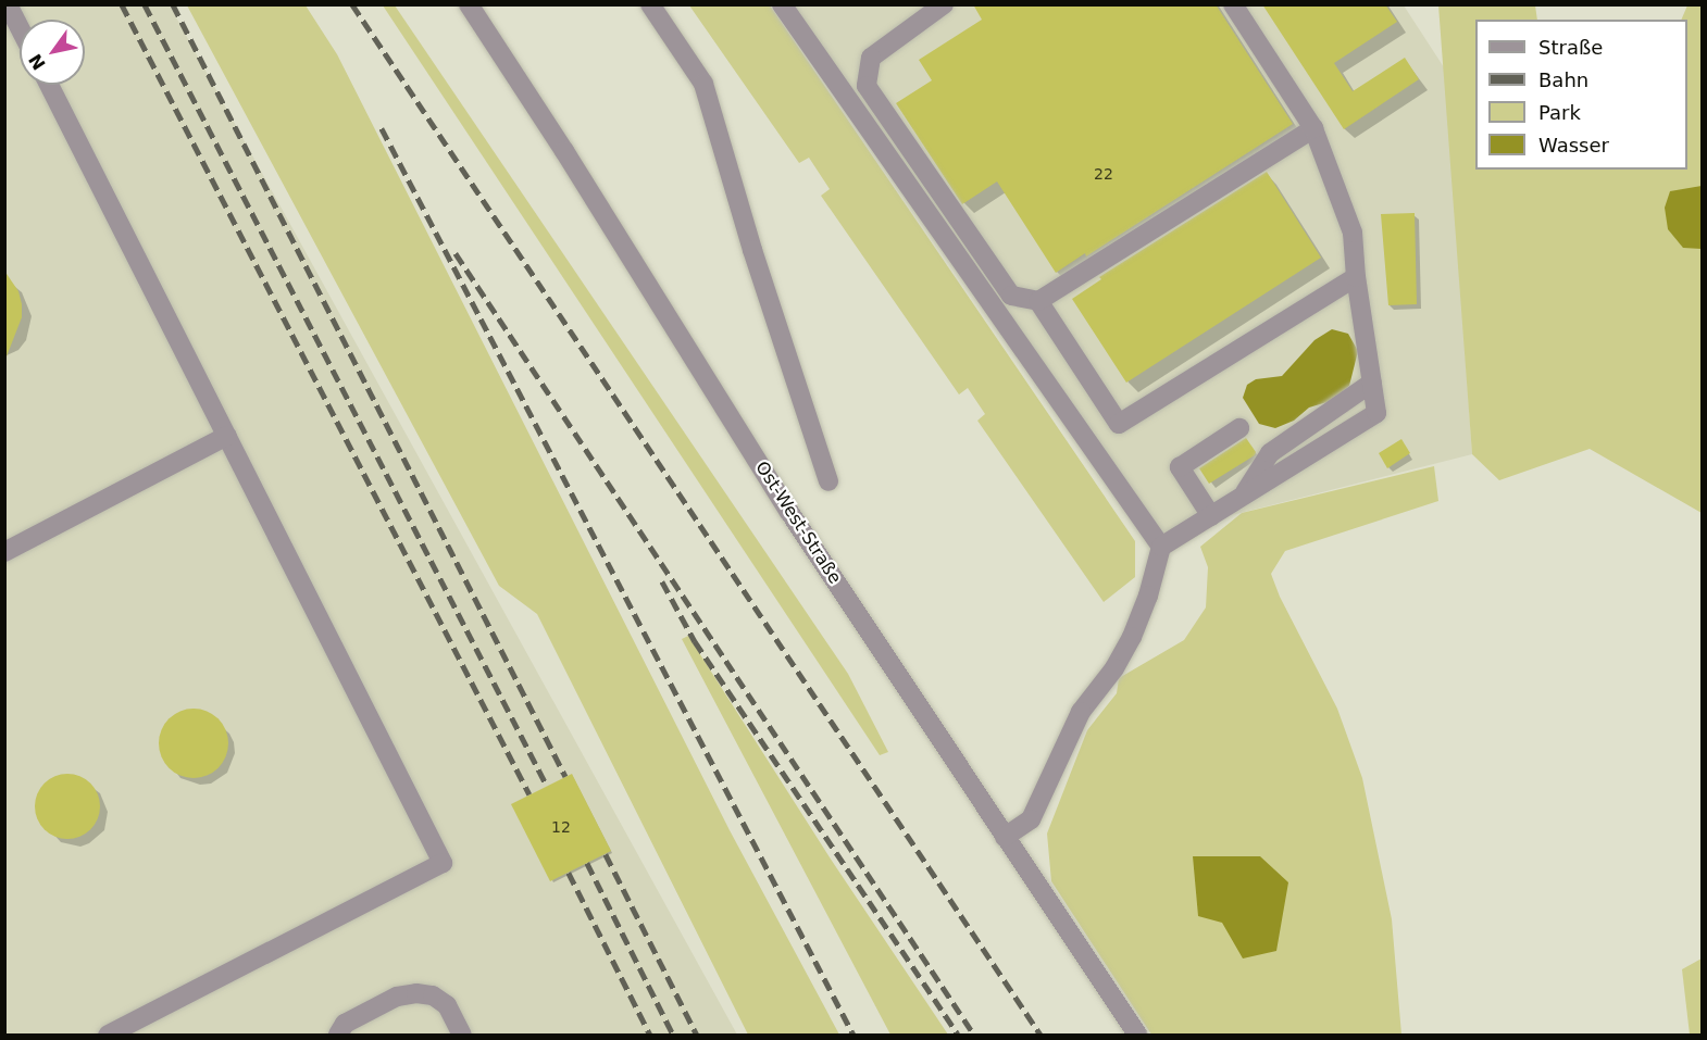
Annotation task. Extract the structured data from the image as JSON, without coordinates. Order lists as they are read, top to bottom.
{
  "streets": {
    "street": ["Ost-West-Straße"]
  },
  "house_numbers": ["22", "12"],
  "legend": [
    "Straße",
    "Bahn",
    "Park",
    "Wasser"
  ],
  "north": "bottom left"
}
